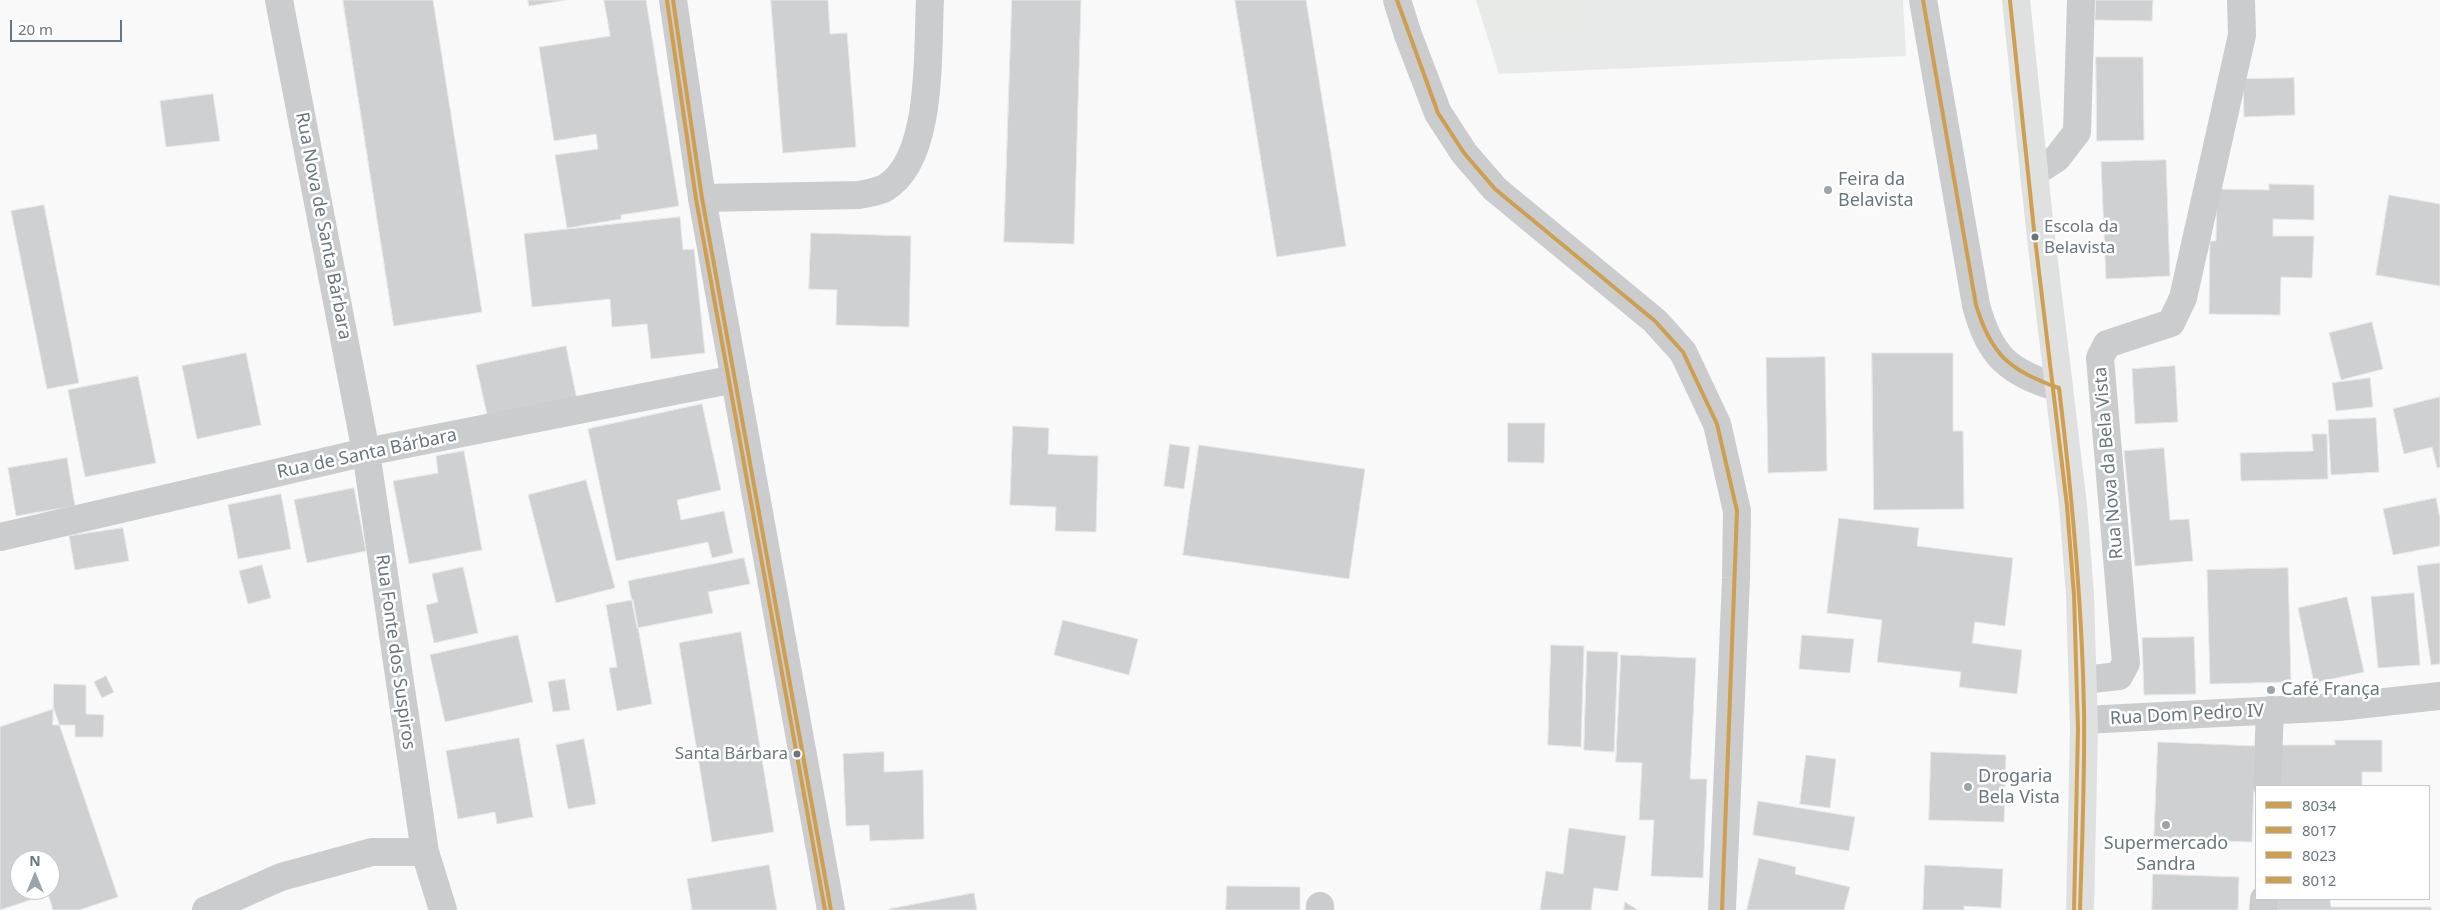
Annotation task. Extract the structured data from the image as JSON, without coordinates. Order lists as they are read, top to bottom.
{
  "streets": {
    "street": [
      "Rua Nova de Santa Bárbara",
      "Rua de Santa Bárbara",
      "Rua Nova da Bela Vista",
      "Rua Fonte dos Suspiros",
      "Rua Dom Pedro IV"
    ]
  },
  "crossings": [
    ["Rua Nova de Santa Bárbara", "Rua de Santa Bárbara"],
    ["Rua Nova de Santa Bárbara", "Rua Fonte dos Suspiros"],
    ["Rua de Santa Bárbara", "Rua Fonte dos Suspiros"]
  ],
  "places": [
    "Feira da Belavista",
    "Escola da Belavista",
    "Café França",
    "Santa Bárbara",
    "Drogaria Bela Vista",
    "Supermercado Sandra"
  ],
  "lines": [
    "transit line 8034",
    "transit line 8017",
    "transit line 8023",
    "transit line 8012"
  ],
  "legend": [
    "8034",
    "8017",
    "8023",
    "8012"
  ],
  "scale_bar": "20 m",
  "north": "top"
}
